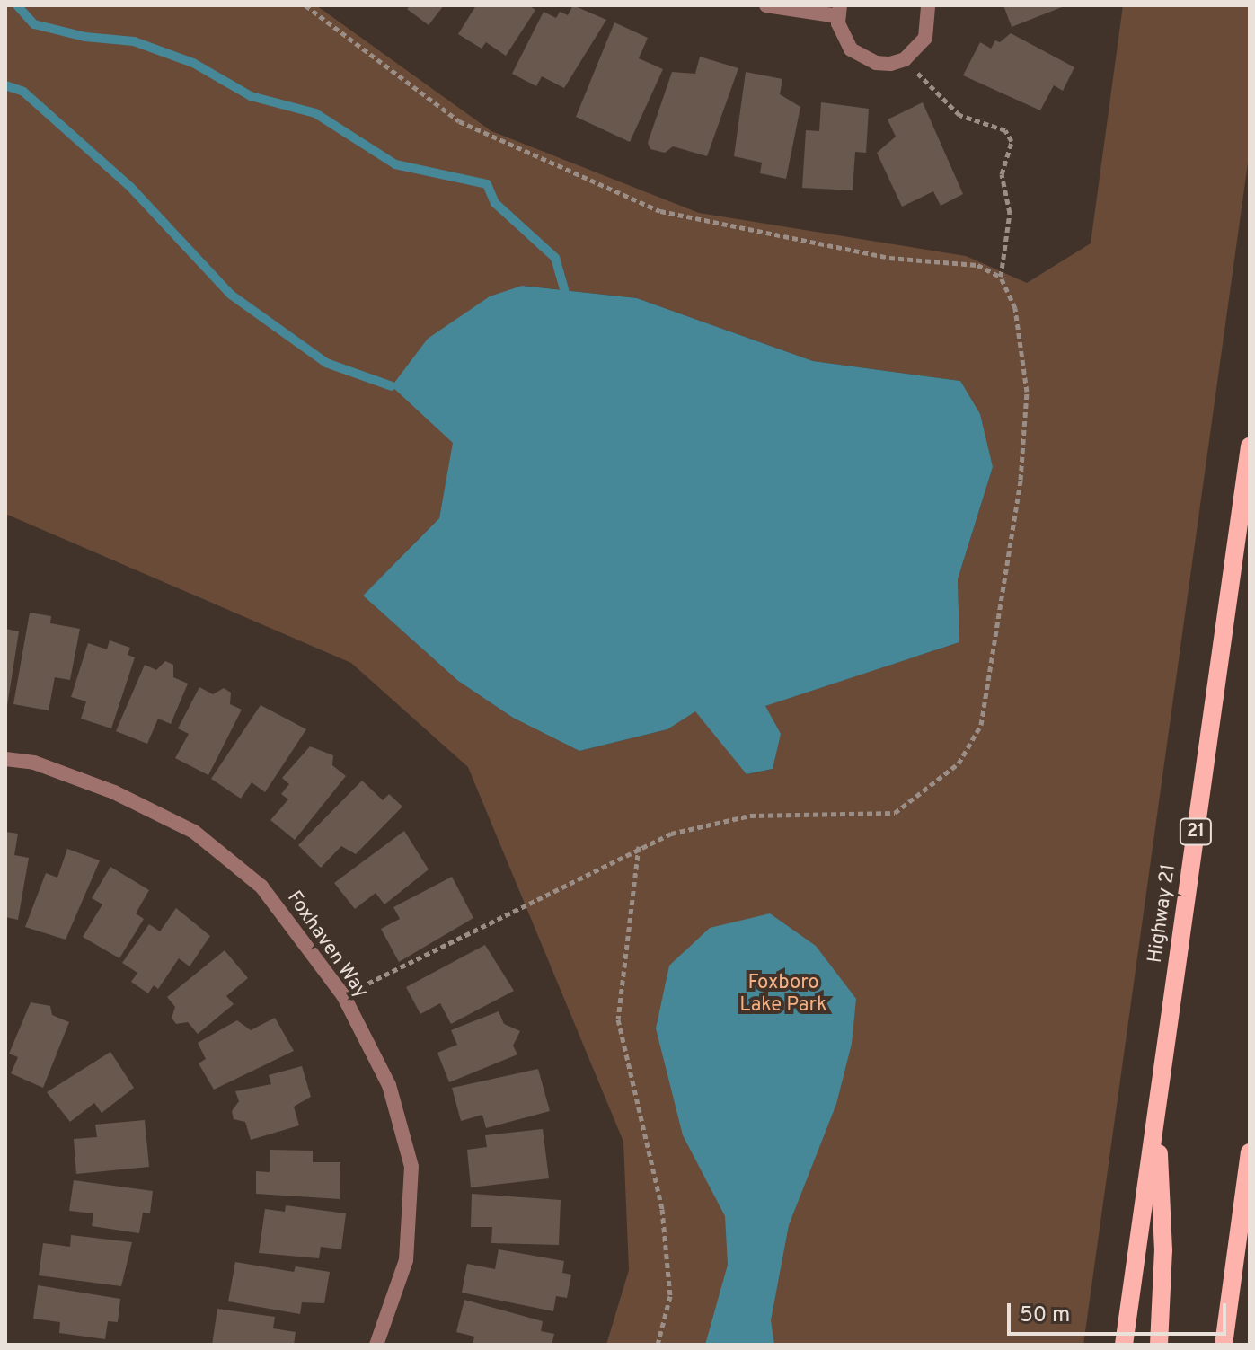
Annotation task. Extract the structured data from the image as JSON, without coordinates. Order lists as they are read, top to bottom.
{
  "streets": {
    "main road": ["21", "Highway 21"],
    "street": ["Foxhaven Way"]
  },
  "parks": ["Foxboro Lake Park"],
  "scale_bar": "50 m"
}
